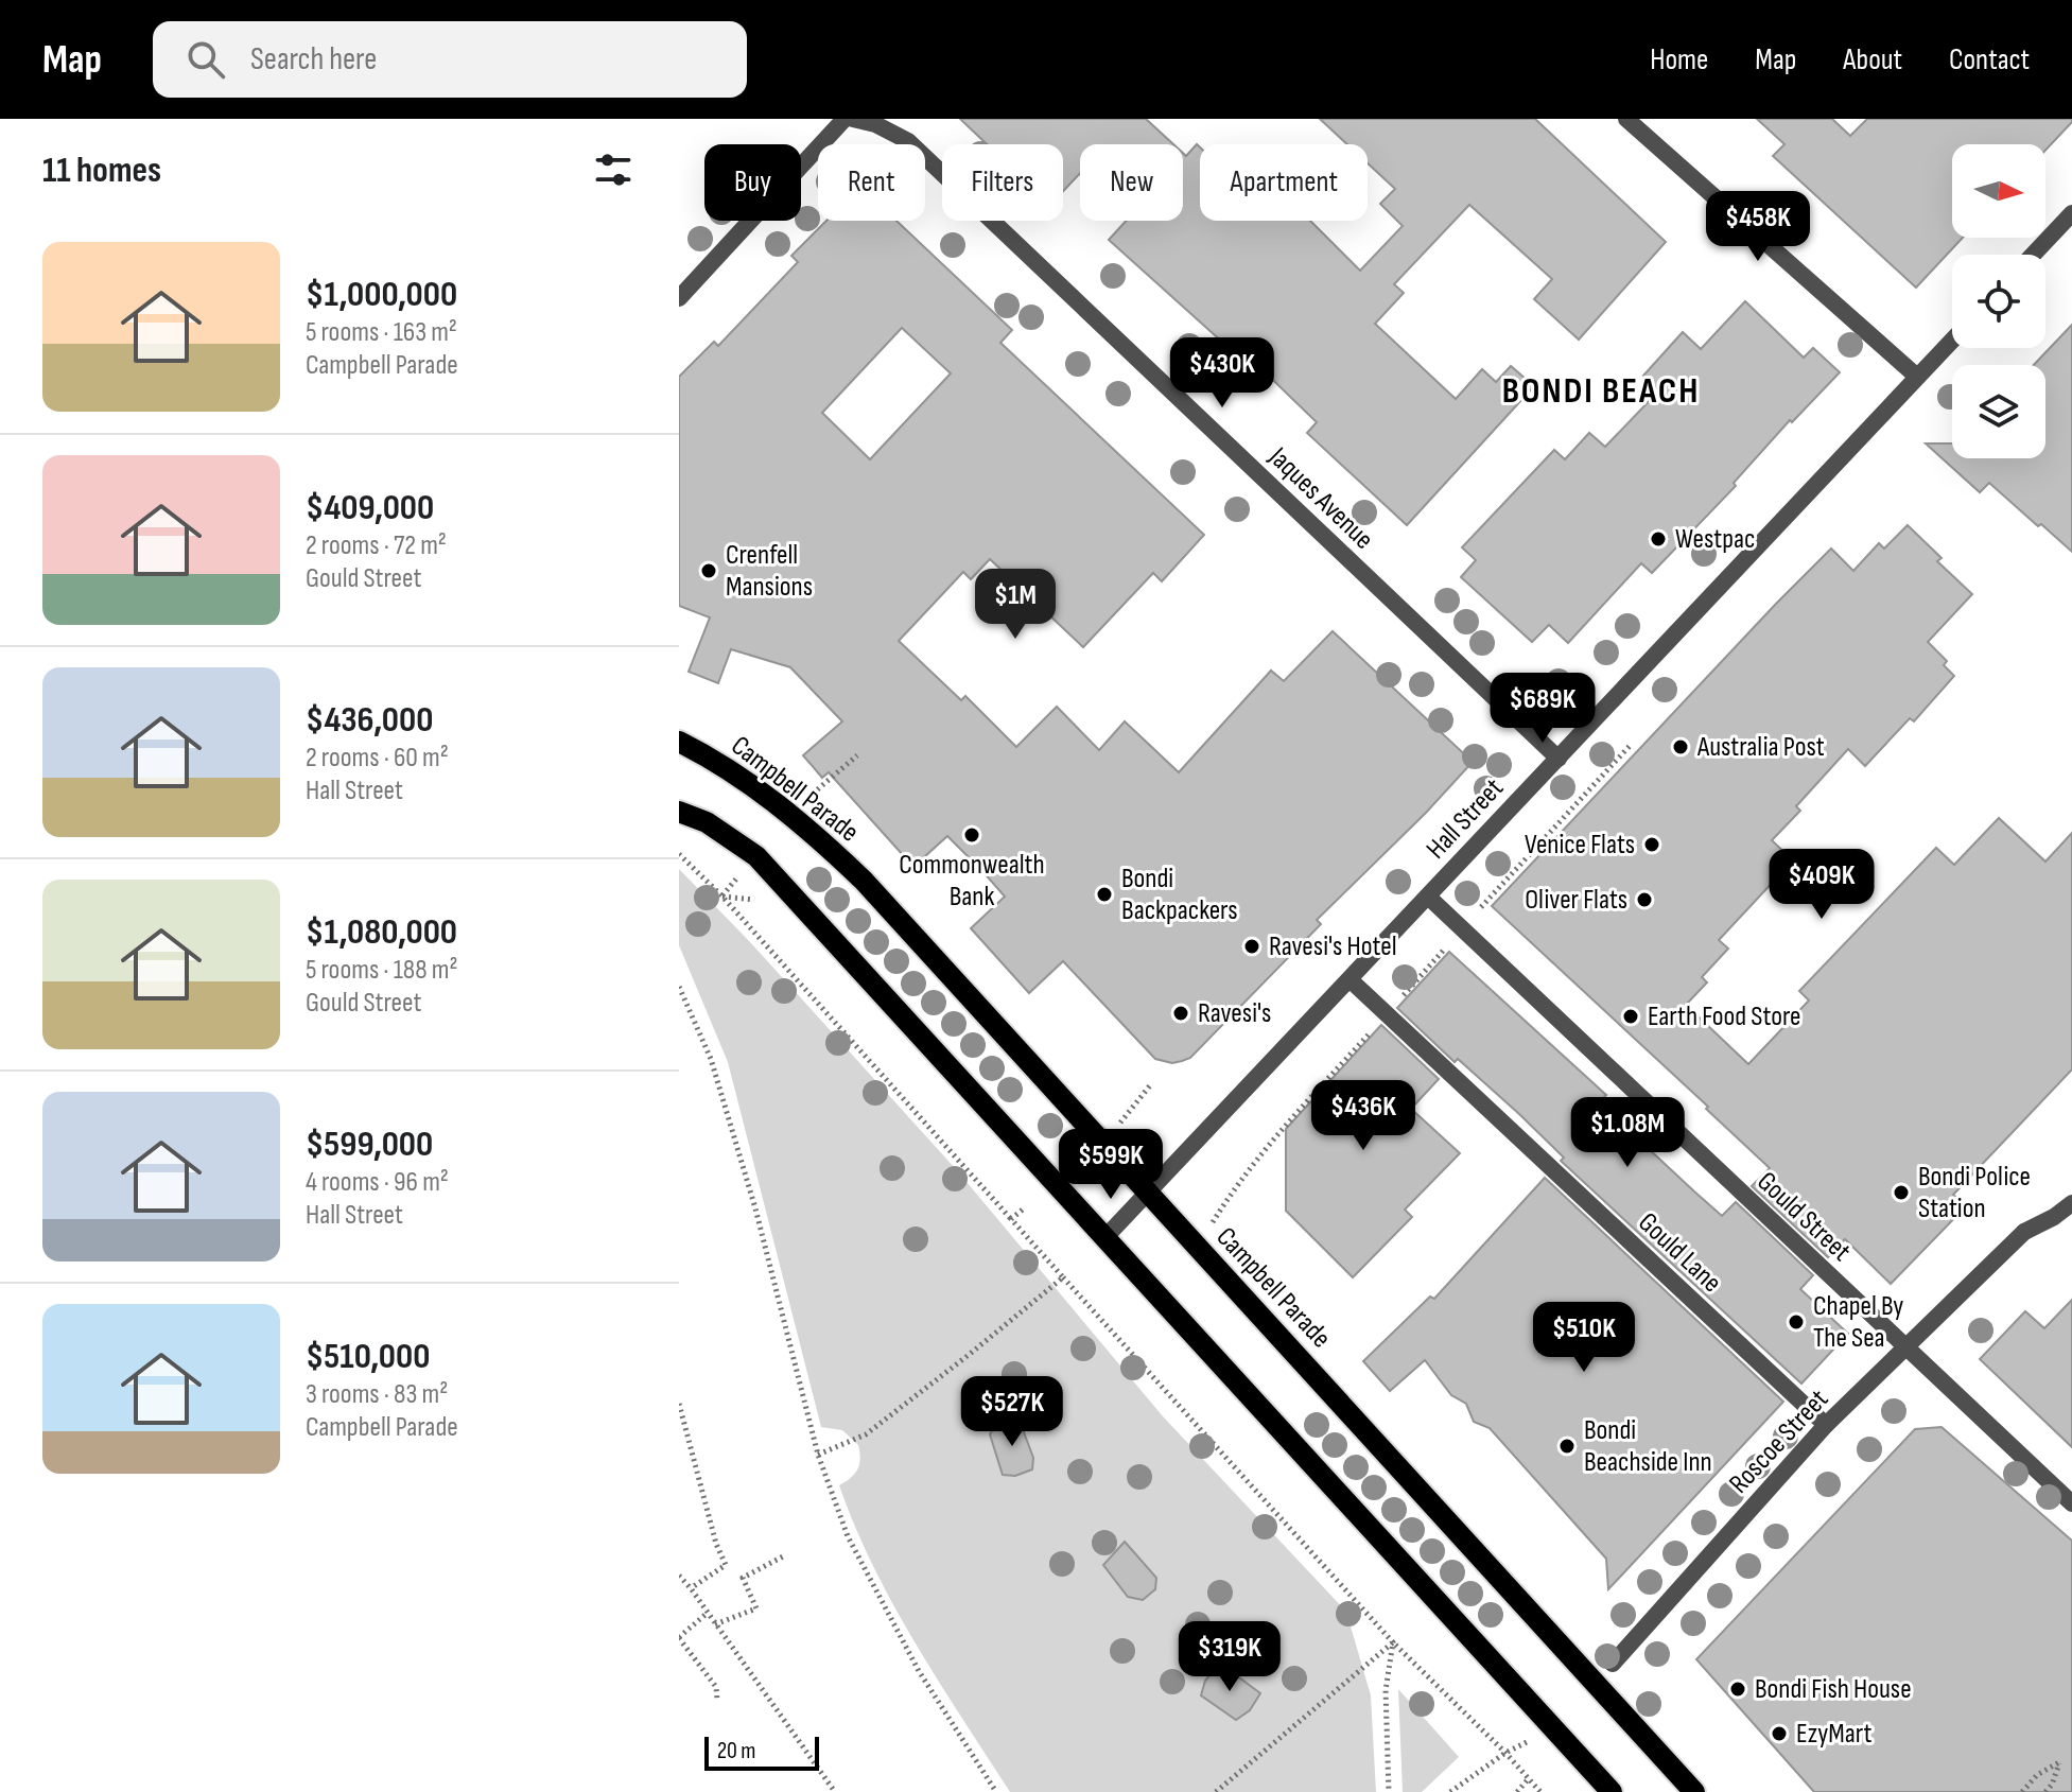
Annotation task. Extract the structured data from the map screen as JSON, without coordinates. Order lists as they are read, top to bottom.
{
  "streets": {
    "main road": ["Campbell Parade"],
    "street": [
      "Jaques Avenue",
      "Hall Street",
      "Gould Street",
      "Gould Lane",
      "Roscoe Street"
    ]
  },
  "crossings": [
    ["Jaques Avenue", "Hall Street"],
    ["Campbell Parade", "Hall Street"],
    ["Hall Street", "Gould Street"],
    ["Hall Street", "Gould Lane"],
    ["Gould Street", "Roscoe Street"],
    ["Gould Lane", "Roscoe Street"]
  ],
  "districts": ["BONDI BEACH"],
  "places": [
    "Westpac",
    "Crenfell Mansions",
    "Australia Post",
    "Commonwealth Bank",
    "Venice Flats",
    "Bondi Backpackers",
    "Oliver Flats",
    "Ravesi's Hotel",
    "Ravesi's",
    "Earth Food Store",
    "Bondi Police Station",
    "Chapel By The Sea",
    "Bondi Beachside Inn",
    "Bondi Fish House",
    "EzyMart"
  ],
  "scale_bar": "20 m",
  "north": "right",
  "page": {
    "header": "Map",
    "search": "Search here",
    "nav": [
      "Home",
      "Map",
      "About",
      "Contact"
    ],
    "heading": "11 homes",
    "chip": [
      "Buy",
      "Rent",
      "Filters",
      "New",
      "Apartment"
    ],
    "price": [
      "$458K",
      "$430K",
      "$1M",
      "$689K",
      "$409K",
      "$436K",
      "$1.08M",
      "$599K",
      "$510K",
      "$527K",
      "$319K"
    ],
    "list": [
      {
        "name": "$1,000,000",
        "note": "5 rooms · 163 m² · Campbell Parade"
      },
      {
        "name": "$409,000",
        "note": "2 rooms · 72 m² · Gould Street"
      },
      {
        "name": "$436,000",
        "note": "2 rooms · 60 m² · Hall Street"
      },
      {
        "name": "$1,080,000",
        "note": "5 rooms · 188 m² · Gould Street"
      },
      {
        "name": "$599,000",
        "note": "4 rooms · 96 m² · Hall Street"
      },
      {
        "name": "$510,000",
        "note": "3 rooms · 83 m² · Campbell Parade"
      }
    ],
    "scale": "20 m"
  }
}
